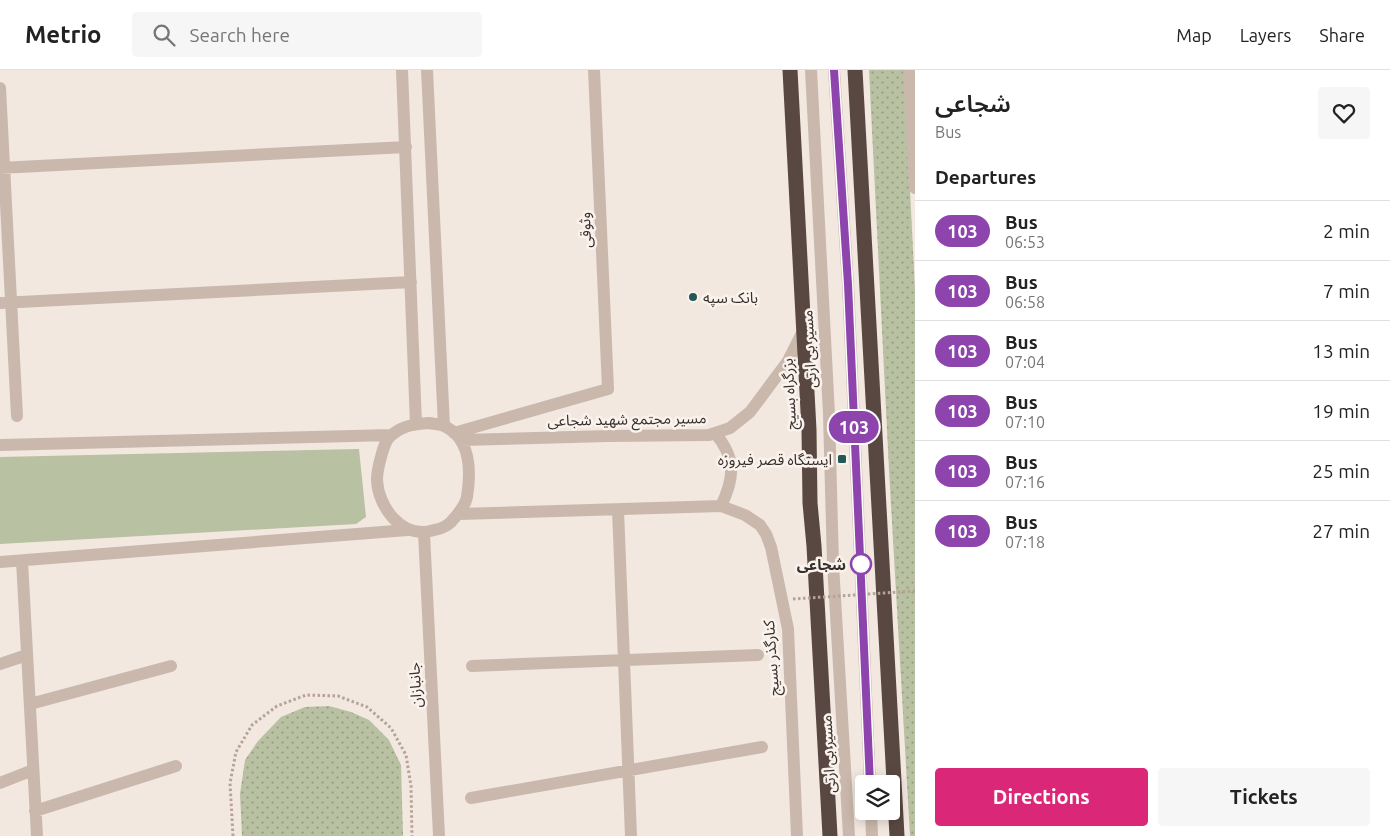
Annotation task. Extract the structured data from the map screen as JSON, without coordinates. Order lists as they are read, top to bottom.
{
  "streets": {
    "highway": ["بزرگراه بسیج"],
    "street": [
      "وثوقی",
      "مسیر بی ارتی",
      "مسیر مجتمع شهید شجاعی",
      "کنارگذر بسیج",
      "جانبازان"
    ]
  },
  "crossings": [
    ["وثوقی", "مسیر مجتمع شهید شجاعی"],
    ["وثوقی", "جانبازان"],
    ["بزرگراه بسیج", "مسیر مجتمع شهید شجاعی"],
    ["مسیر مجتمع شهید شجاعی", "جانبازان"]
  ],
  "places": {
    "other": ["بانک سپه", "شجاعی"],
    "transit": ["ایستگاه قصر فیروزه"]
  },
  "lines": ["bus line 103"],
  "page": {
    "header": "Metrio",
    "search": "Search here",
    "nav": ["Map", "Layers", "Share"],
    "on_map": "103",
    "heading": [
      ["شجاعی", "Bus"],
      "Departures"
    ],
    "list": [
      {
        "mark": "103",
        "name": "Bus",
        "note": "06:53",
        "value": "2 min"
      },
      {
        "mark": "103",
        "name": "Bus",
        "note": "06:58",
        "value": "7 min"
      },
      {
        "mark": "103",
        "name": "Bus",
        "note": "07:04",
        "value": "13 min"
      },
      {
        "mark": "103",
        "name": "Bus",
        "note": "07:10",
        "value": "19 min"
      },
      {
        "mark": "103",
        "name": "Bus",
        "note": "07:16",
        "value": "25 min"
      },
      {
        "mark": "103",
        "name": "Bus",
        "note": "07:18",
        "value": "27 min"
      }
    ],
    "buttons": ["Directions", "Tickets"]
  }
}
